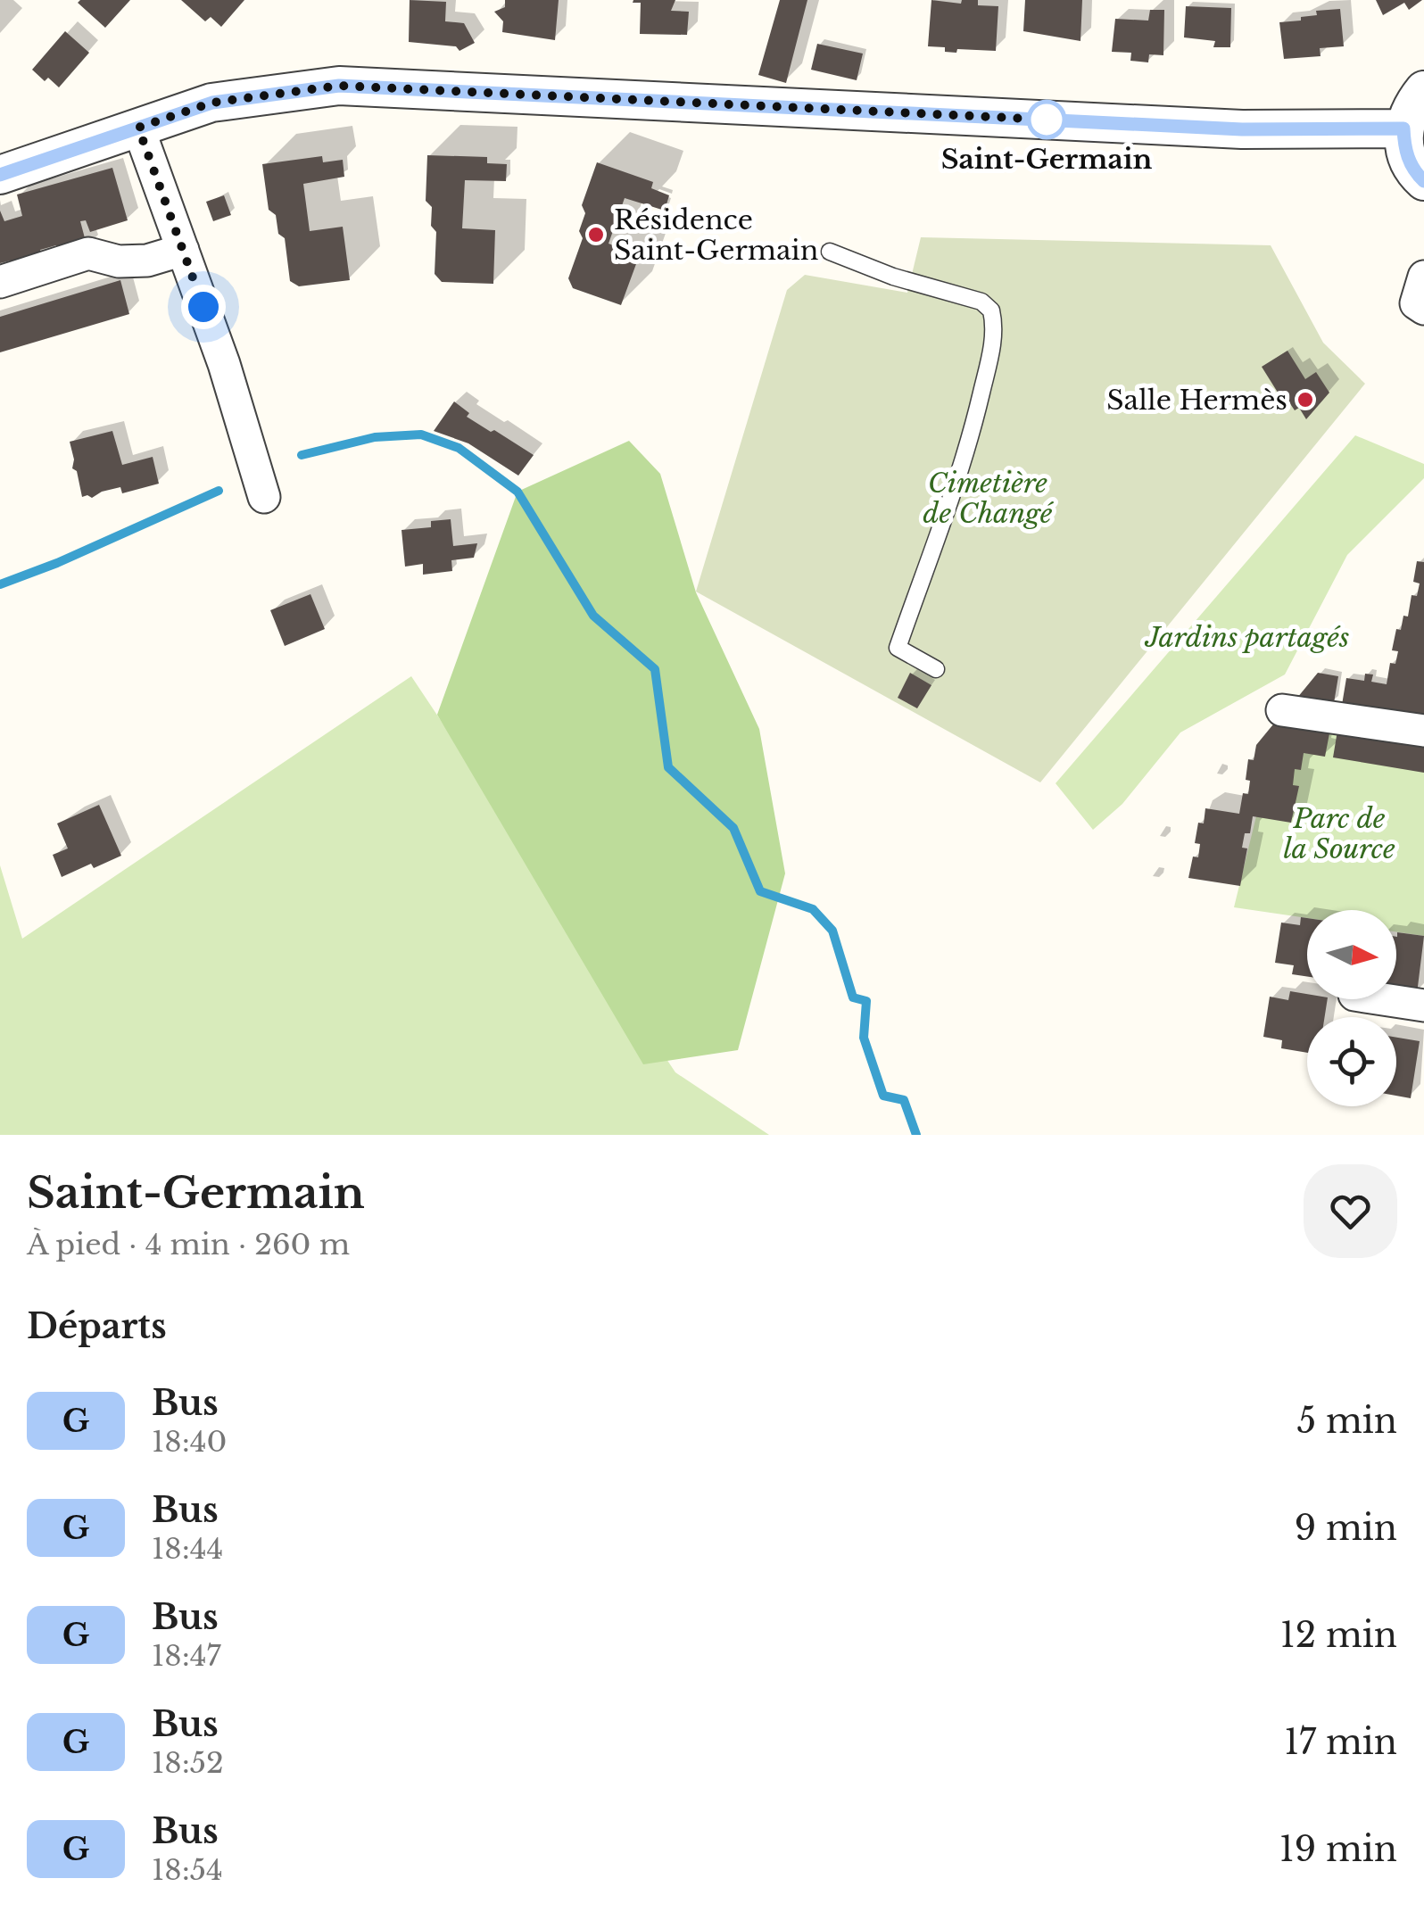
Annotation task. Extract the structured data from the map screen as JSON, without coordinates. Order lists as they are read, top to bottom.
{
  "parks": ["Cimetière de Changé", "Jardins partagés", "Parc de la Source"],
  "places": ["Saint-Germain", "Résidence Saint-Germain", "Salle Hermès"],
  "lines": ["bus line G"],
  "north": "right",
  "page": {
    "heading": [
      ["Saint-Germain", "À pied · 4 min · 260 m"],
      "Départs"
    ],
    "list": [
      {
        "mark": "G",
        "name": "Bus",
        "note": "18:40",
        "value": "5 min"
      },
      {
        "mark": "G",
        "name": "Bus",
        "note": "18:44",
        "value": "9 min"
      },
      {
        "mark": "G",
        "name": "Bus",
        "note": "18:47",
        "value": "12 min"
      },
      {
        "mark": "G",
        "name": "Bus",
        "note": "18:52",
        "value": "17 min"
      },
      {
        "mark": "G",
        "name": "Bus",
        "note": "18:54",
        "value": "19 min"
      }
    ]
  }
}
